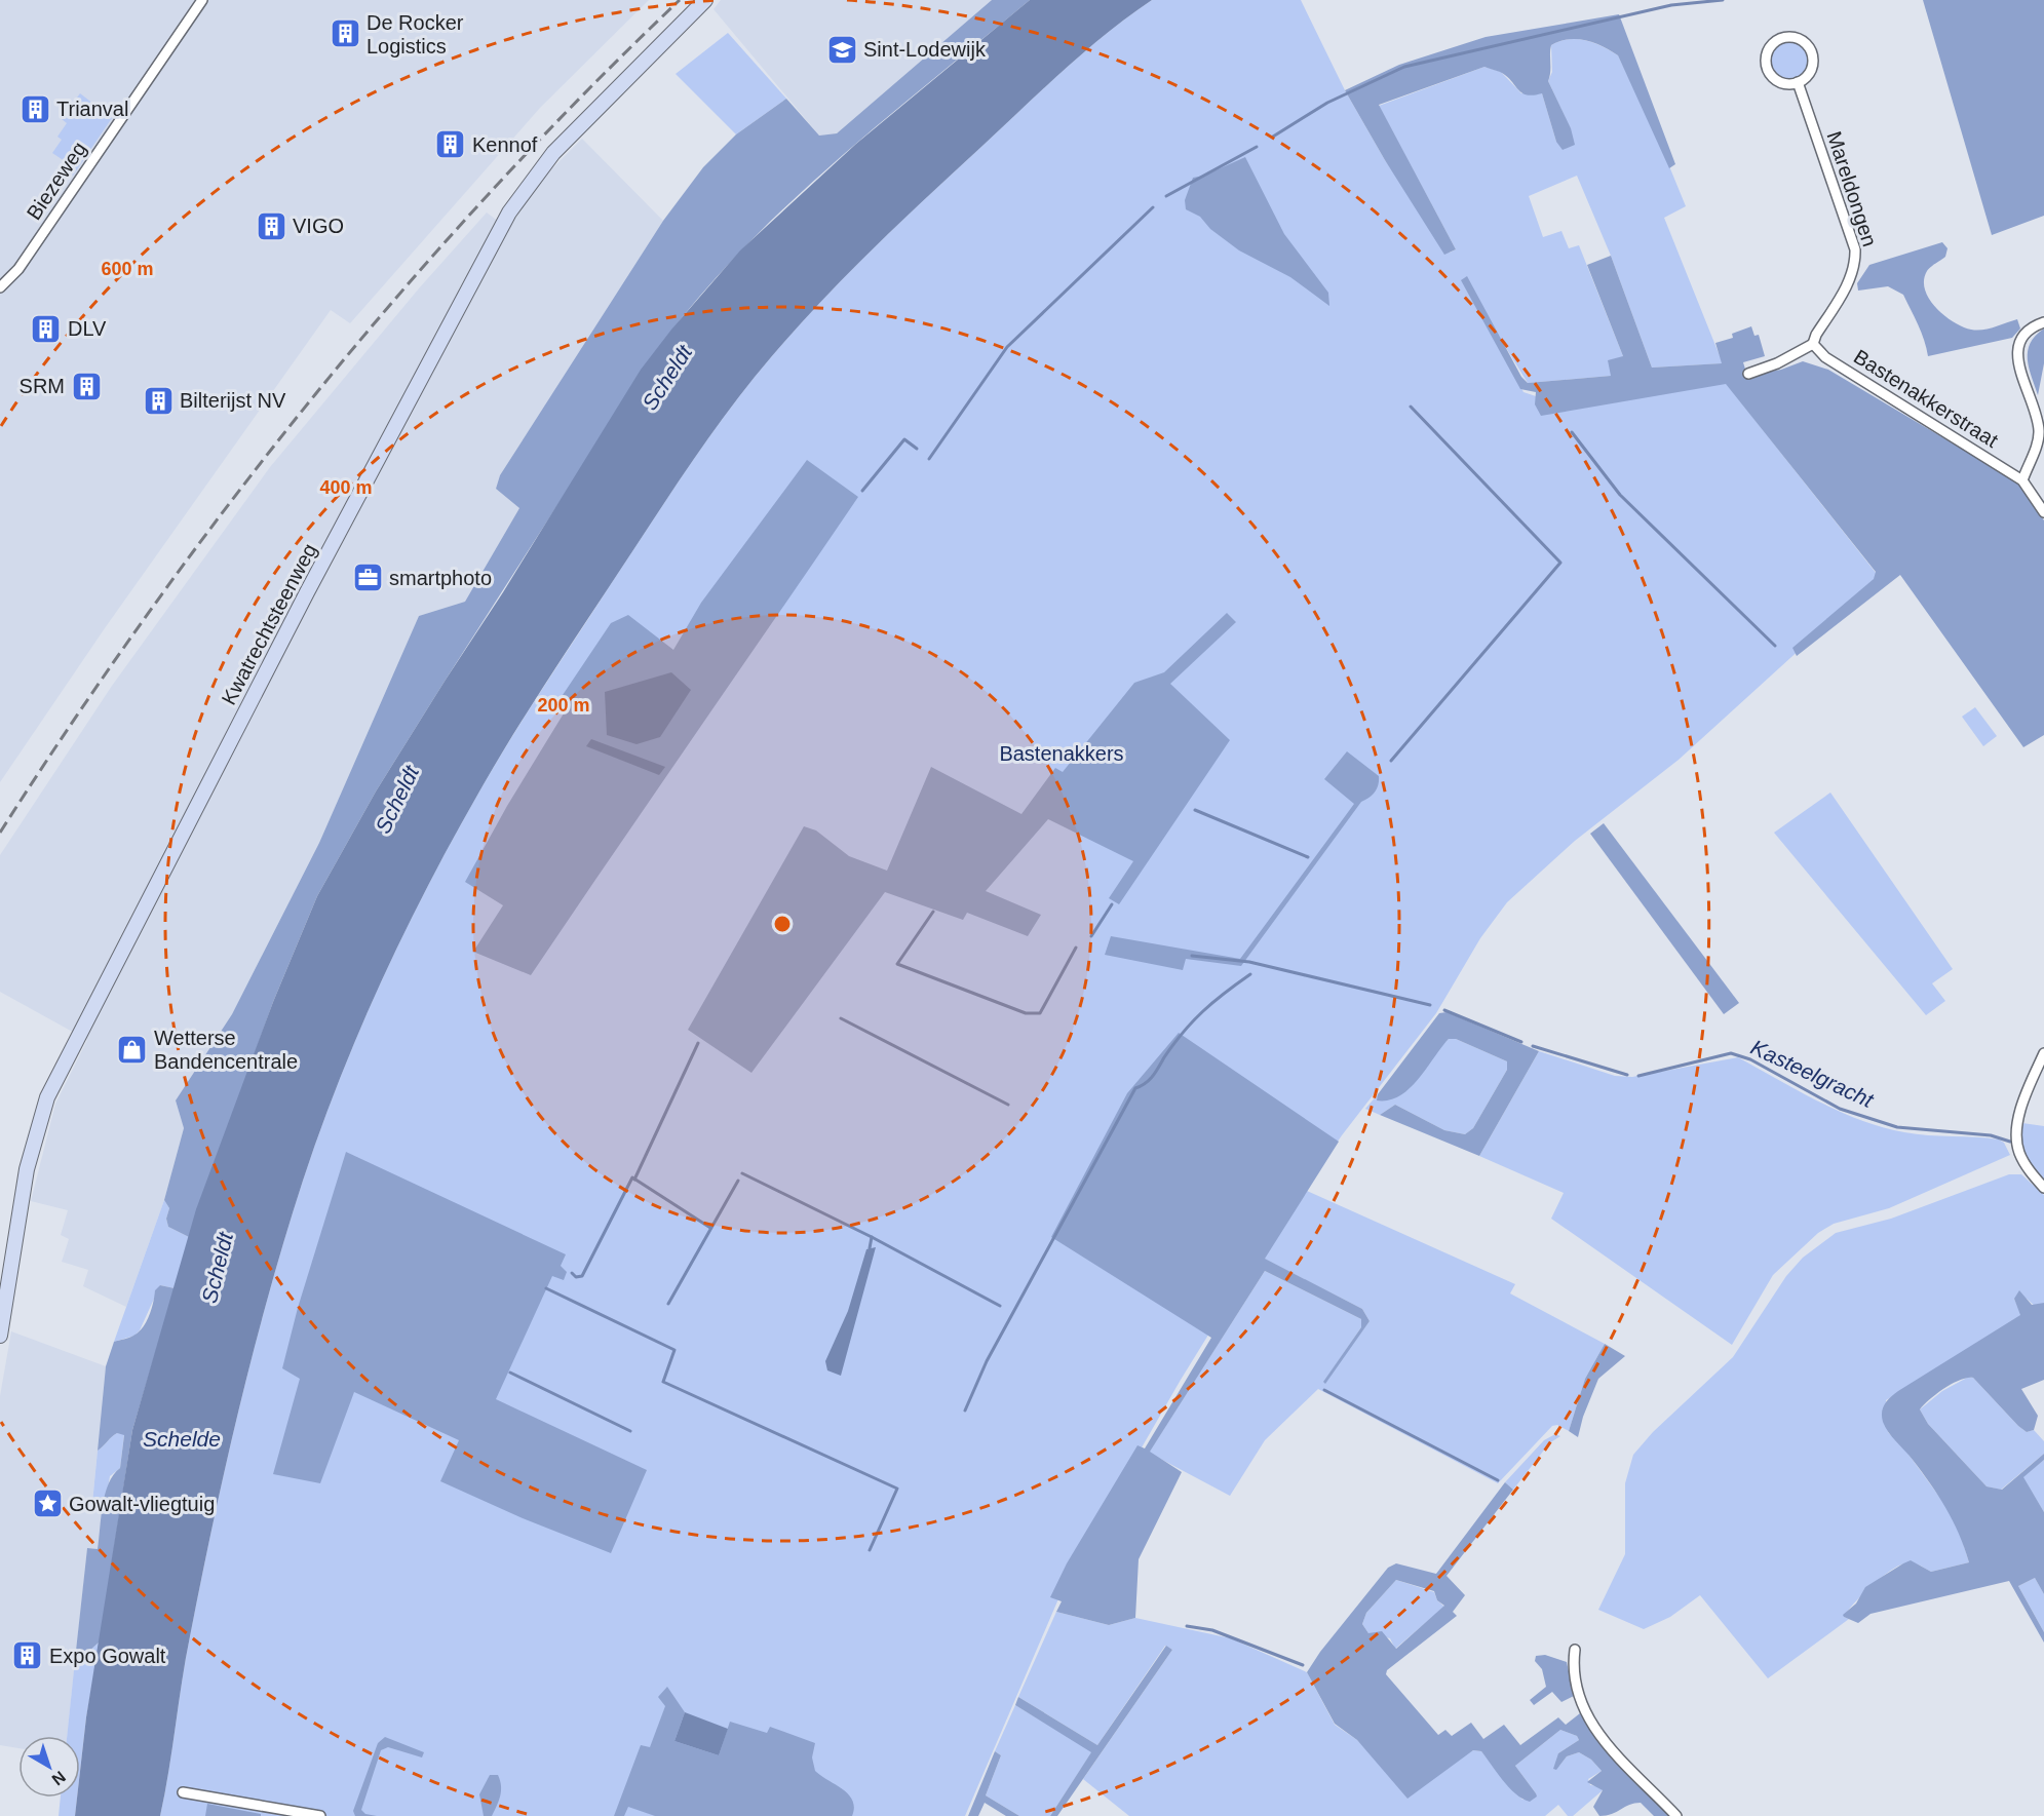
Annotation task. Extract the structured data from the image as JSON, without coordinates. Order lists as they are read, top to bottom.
{
  "streets": {
    "street": [
      "Biezeweg",
      "Mareldongen",
      "Bastenakkerstraat",
      "Kwatrechtsteenweg"
    ]
  },
  "crossings": [
    ["Mareldongen", "Bastenakkerstraat"]
  ],
  "water": ["Scheldt", "Kasteelgracht", "Schelde"],
  "parks": ["Bastenakkers"],
  "places": {
    "building": [
      "De Rocker Logistics",
      "Trianval",
      "Kennof",
      "VIGO",
      "DLV",
      "SRM",
      "Bilterijst NV",
      "Expo Gowalt"
    ],
    "school or university": ["Sint-Lodewijk"],
    "office": ["smartphoto"],
    "shop": ["Wetterse Bandencentrale"],
    "place": ["Gowalt-vliegtuig"]
  },
  "north": "bottom right",
  "rings": ["600 m", "400 m", "200 m"]
}
